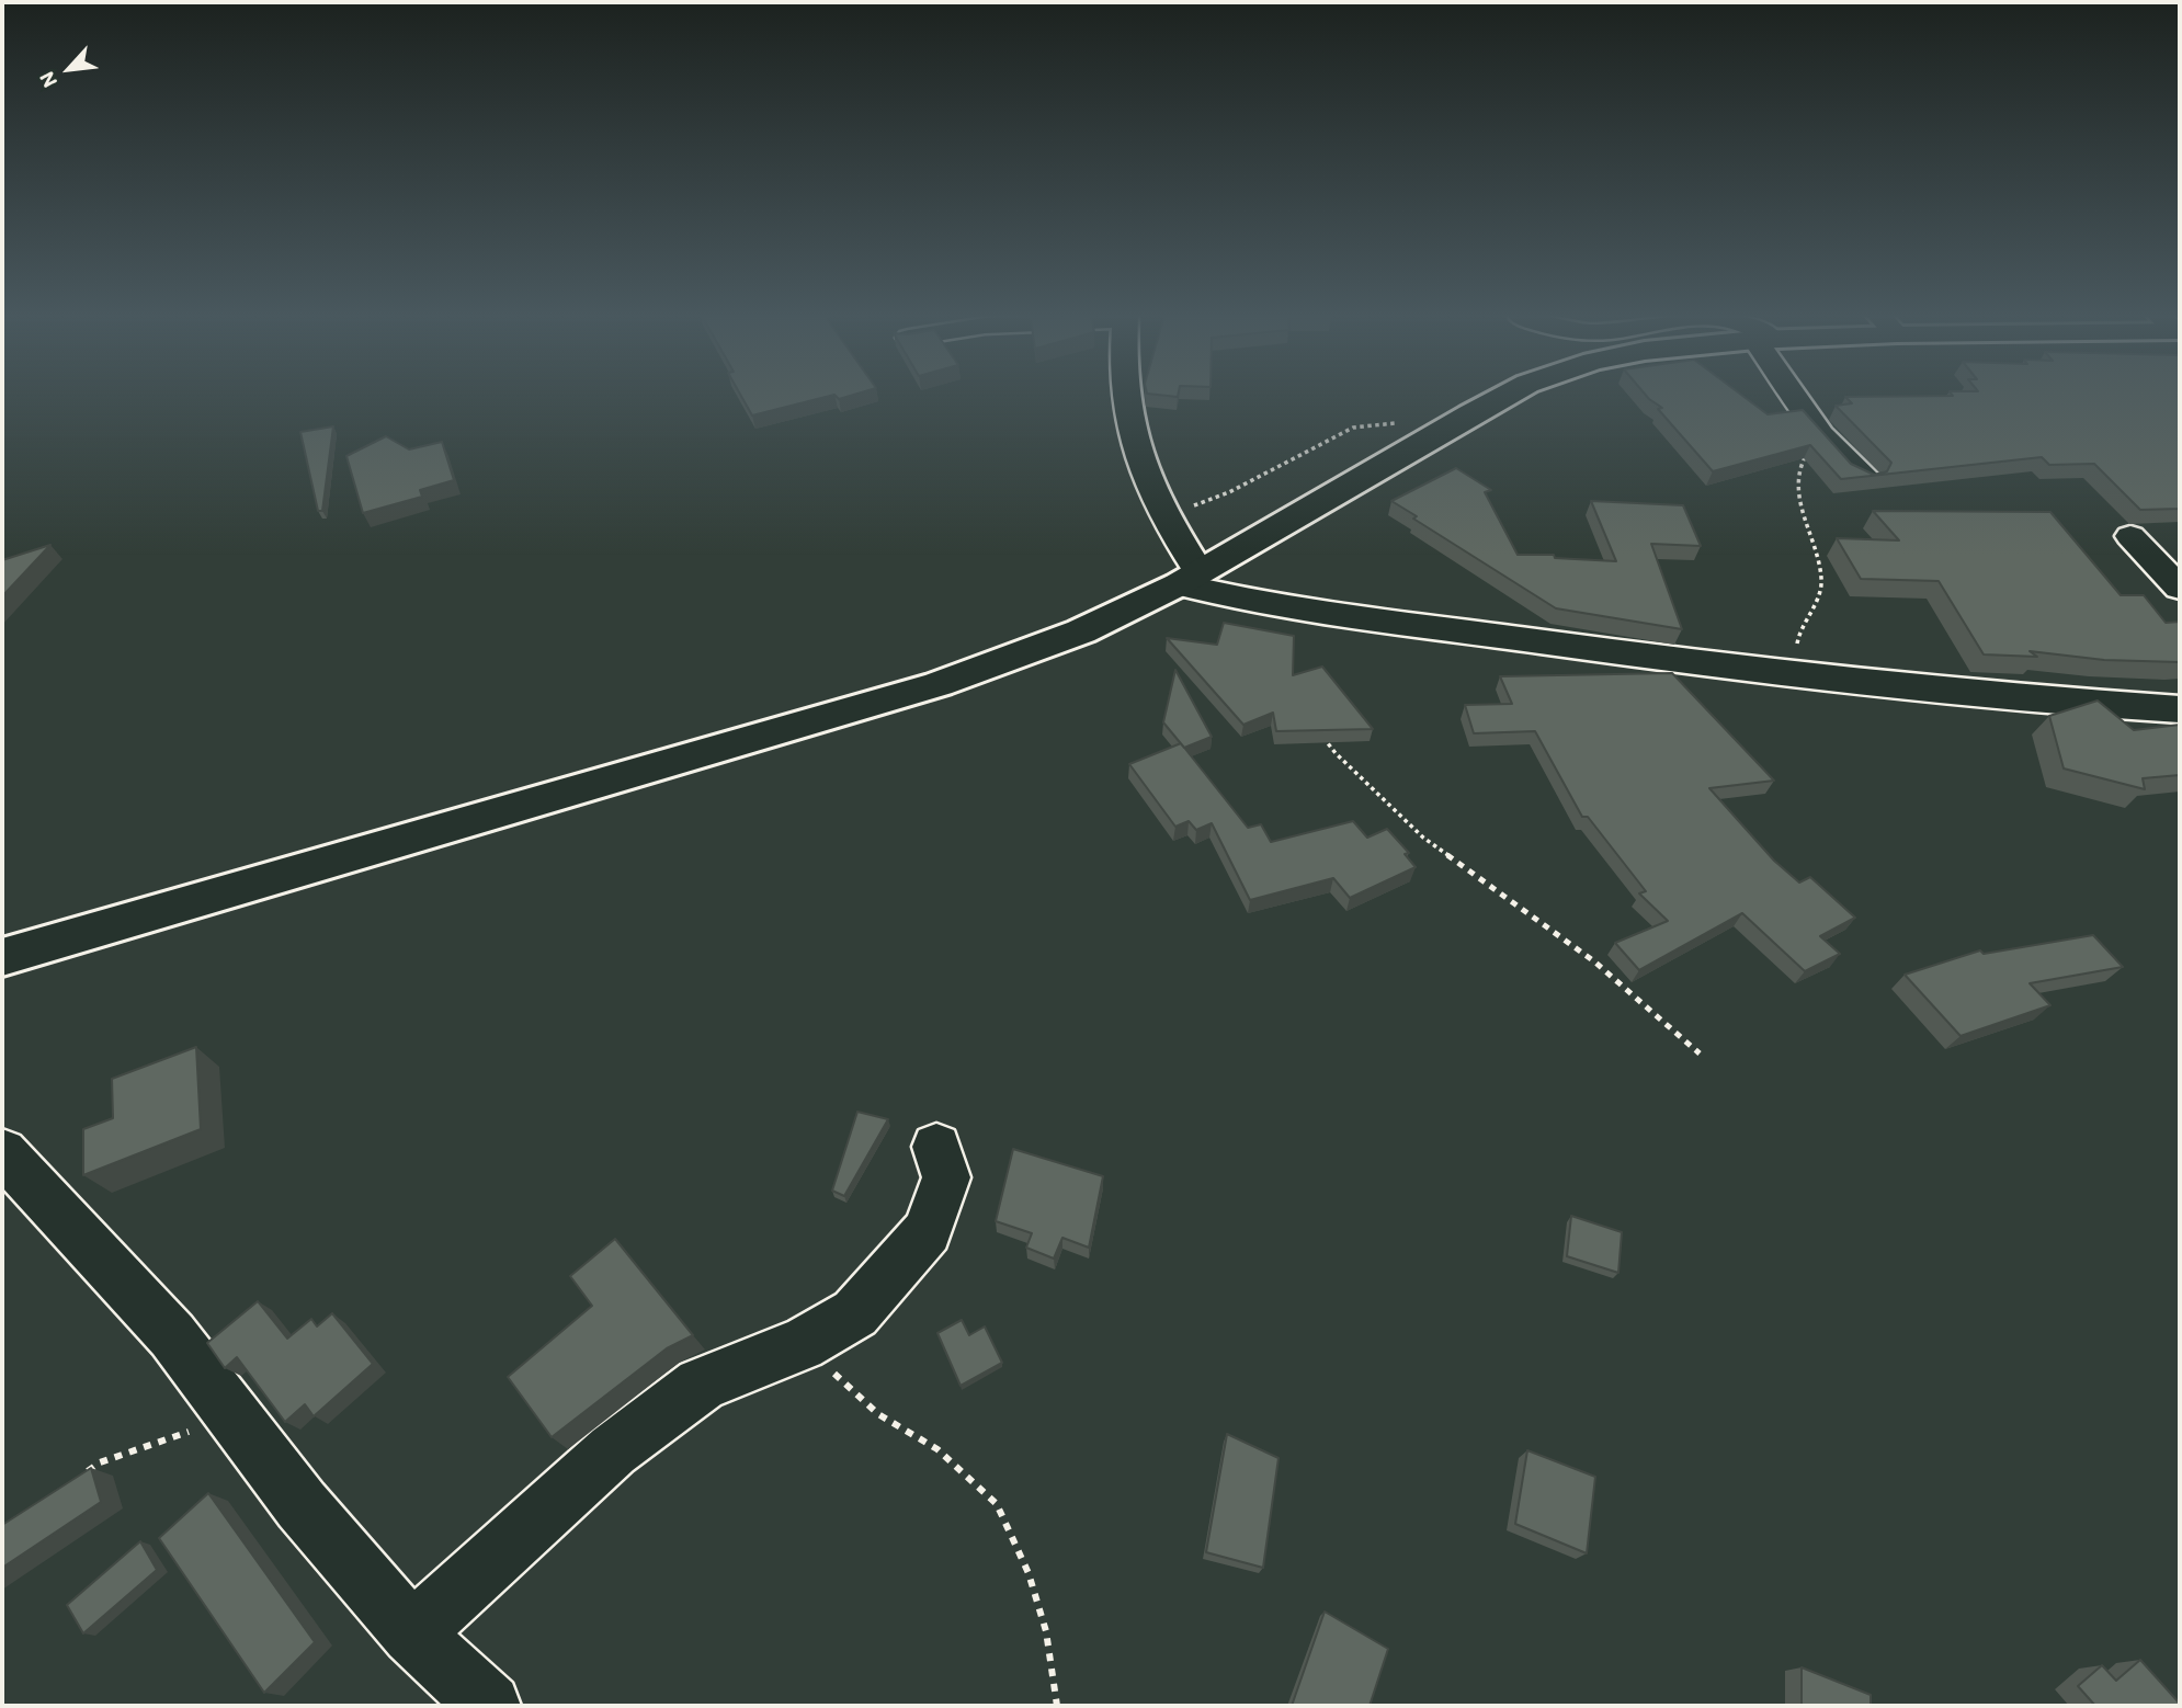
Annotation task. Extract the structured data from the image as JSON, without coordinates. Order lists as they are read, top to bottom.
{
  "north": "bottom left"
}
